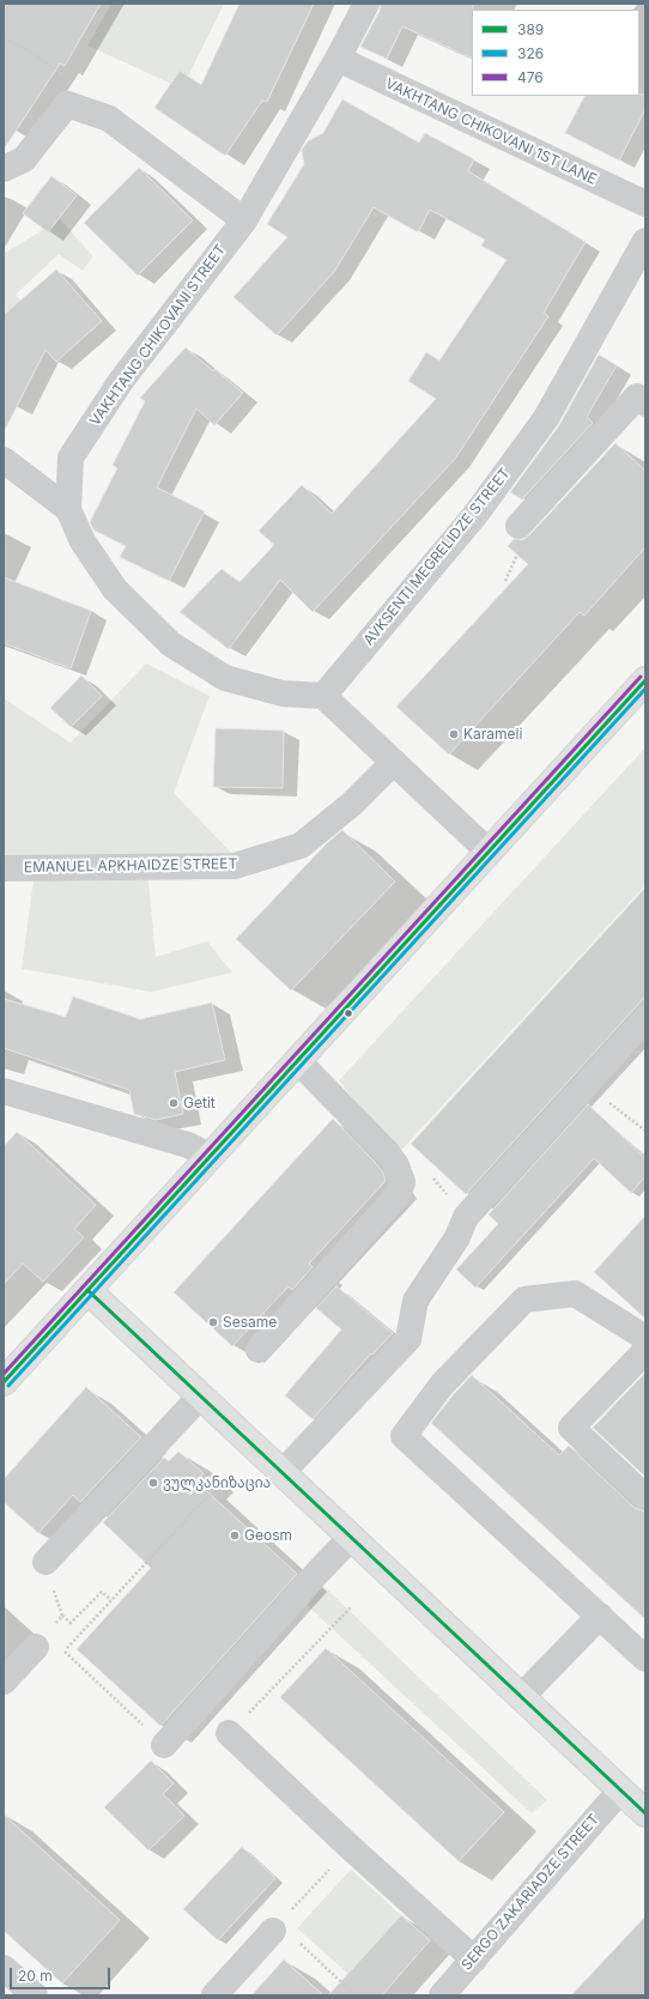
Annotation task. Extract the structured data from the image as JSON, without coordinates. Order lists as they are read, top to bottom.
{
  "streets": {
    "street": [
      "VAKHTANG CHIKOVANI 1ST LANE",
      "VAKHTANG CHIKOVANI STREET",
      "AVKSENTI MEGRELIDZE STREET",
      "EMANUEL APKHAIDZE STREET",
      "SERGO ZAKARIADZE STREET"
    ]
  },
  "crossings": [
    ["VAKHTANG CHIKOVANI 1ST LANE", "VAKHTANG CHIKOVANI STREET"],
    ["VAKHTANG CHIKOVANI STREET", "AVKSENTI MEGRELIDZE STREET"]
  ],
  "places": [
    "Karameli",
    "Getit",
    "Sesame",
    "ვულკანიზაცია",
    "Geosm"
  ],
  "lines": ["transit line 476", "transit line 389", "transit line 326"],
  "legend": ["389", "326", "476"],
  "scale_bar": "20 m"
}
